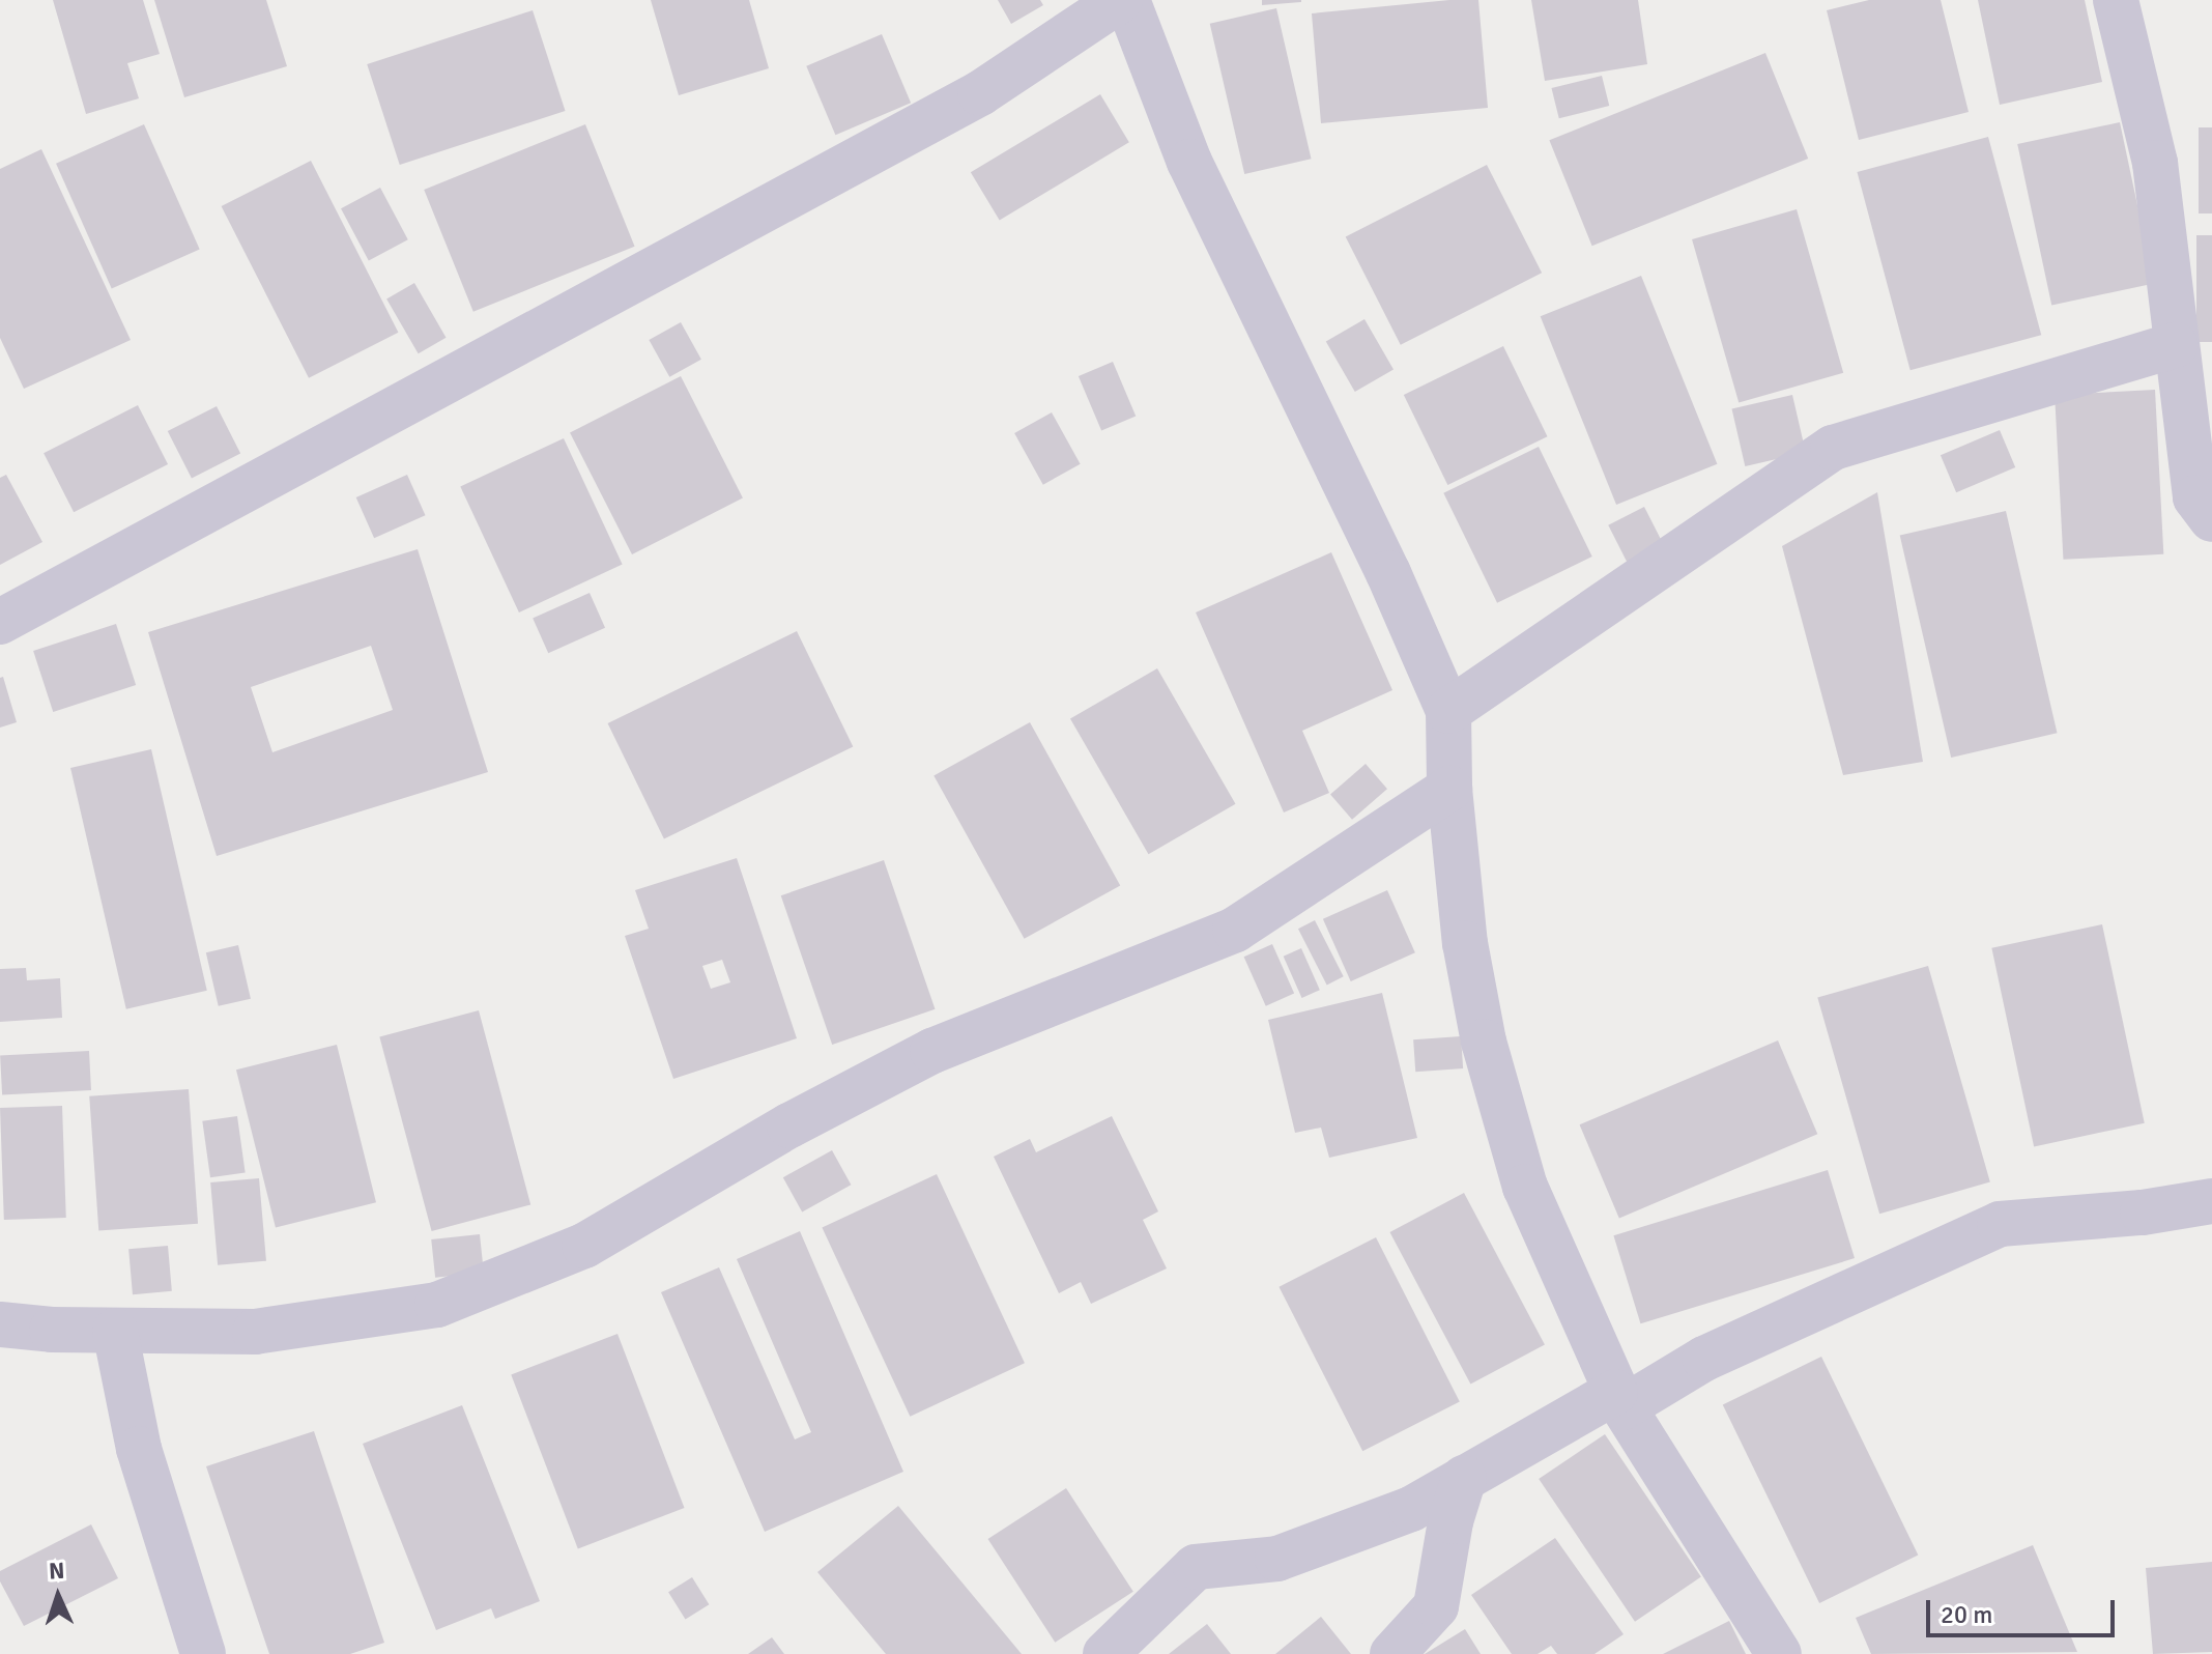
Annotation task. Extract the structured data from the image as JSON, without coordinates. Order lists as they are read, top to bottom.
{
  "scale_bar": "20 m",
  "north": "top"
}
